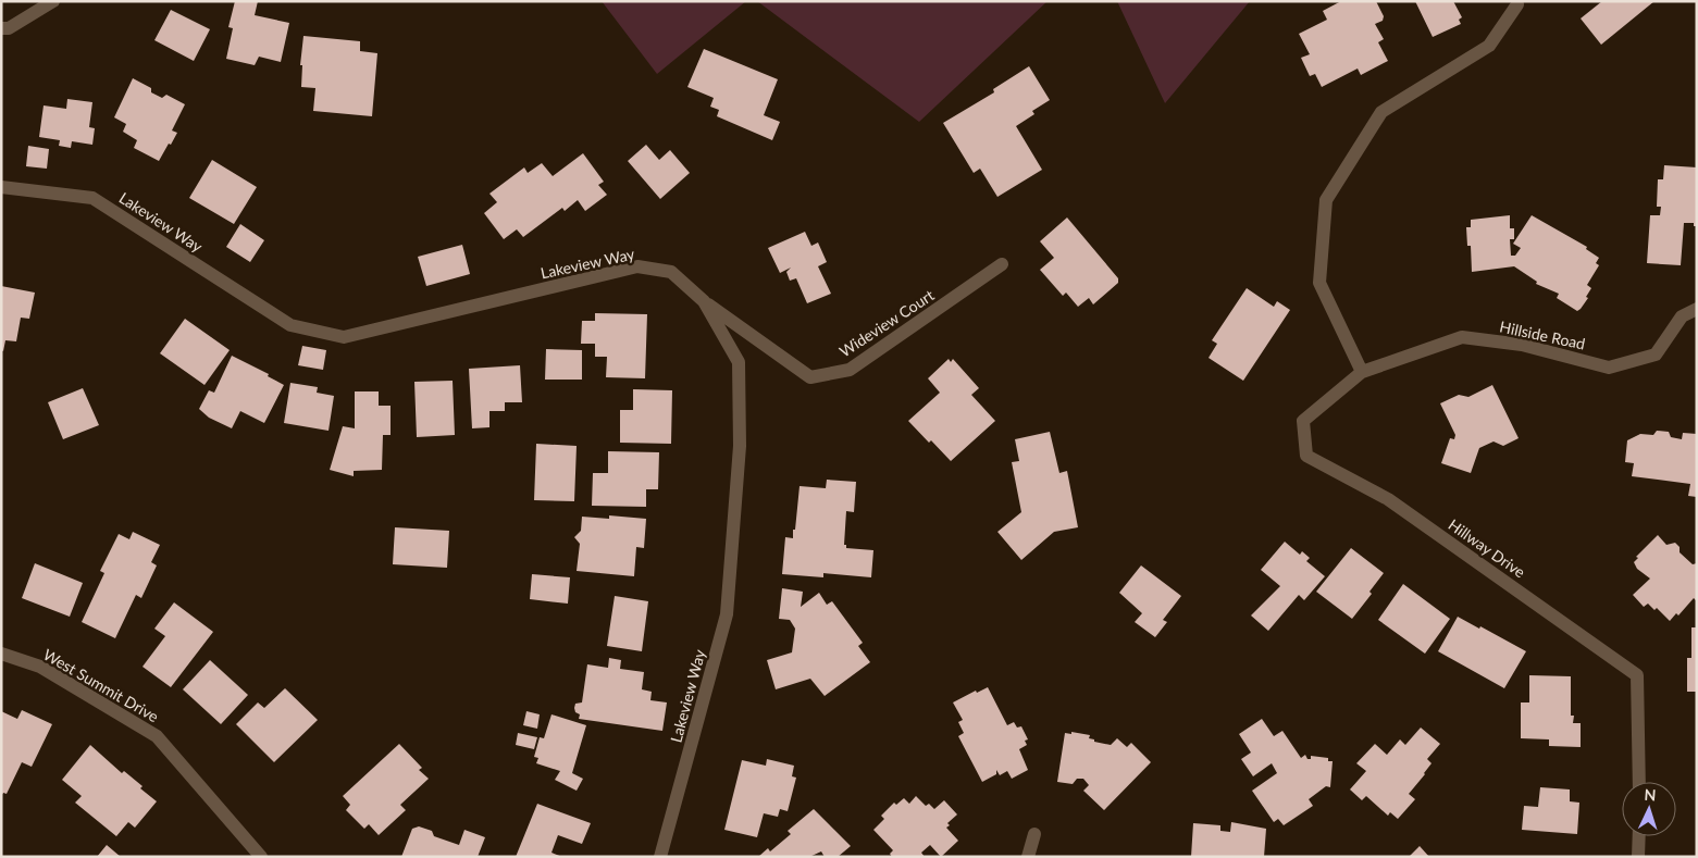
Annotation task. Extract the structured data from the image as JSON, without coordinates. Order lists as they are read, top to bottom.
{
  "streets": {
    "street": [
      "Lakeview Way",
      "Wideview Court",
      "Hillside Road",
      "Hillway Drive",
      "West Summit Drive"
    ]
  },
  "crossings": [
    ["Lakeview Way", "Wideview Court"],
    ["Hillside Road", "Hillway Drive"]
  ],
  "north": "top"
}
